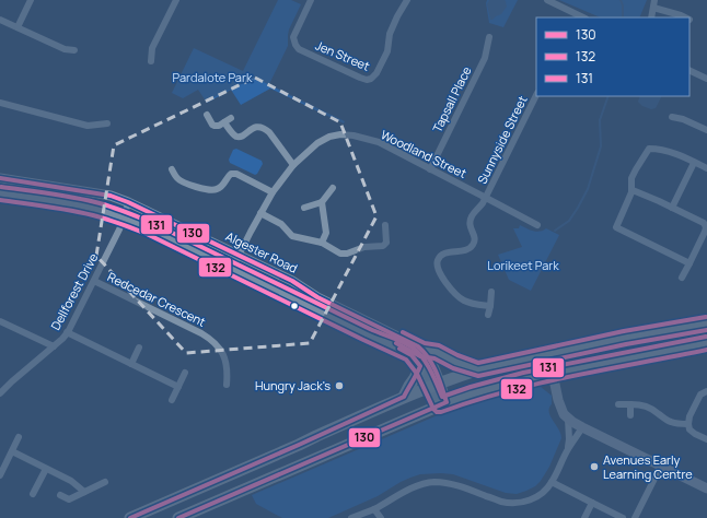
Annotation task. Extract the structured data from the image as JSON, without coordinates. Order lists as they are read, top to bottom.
{
  "streets": {
    "main road": ["Algester Road"],
    "street": [
      "Jen Street",
      "Tapsall Place",
      "Sunnyside Street",
      "Woodland Street",
      "Dellforest Drive",
      "Redcedar Crescent"
    ]
  },
  "crossings": [
    ["Tapsall Place", "Woodland Street"],
    ["Sunnyside Street", "Woodland Street"],
    ["Woodland Street", "Algester Road"],
    ["Algester Road", "Dellforest Drive"],
    ["Dellforest Drive", "Redcedar Crescent"]
  ],
  "parks": ["Pardalote Park", "Lorikeet Park"],
  "places": ["Hungry Jack's", "Avenues Early Learning Centre"],
  "lines": ["transit line 130", "transit line 131", "transit line 132"],
  "legend": ["130", "132", "131"]
}
